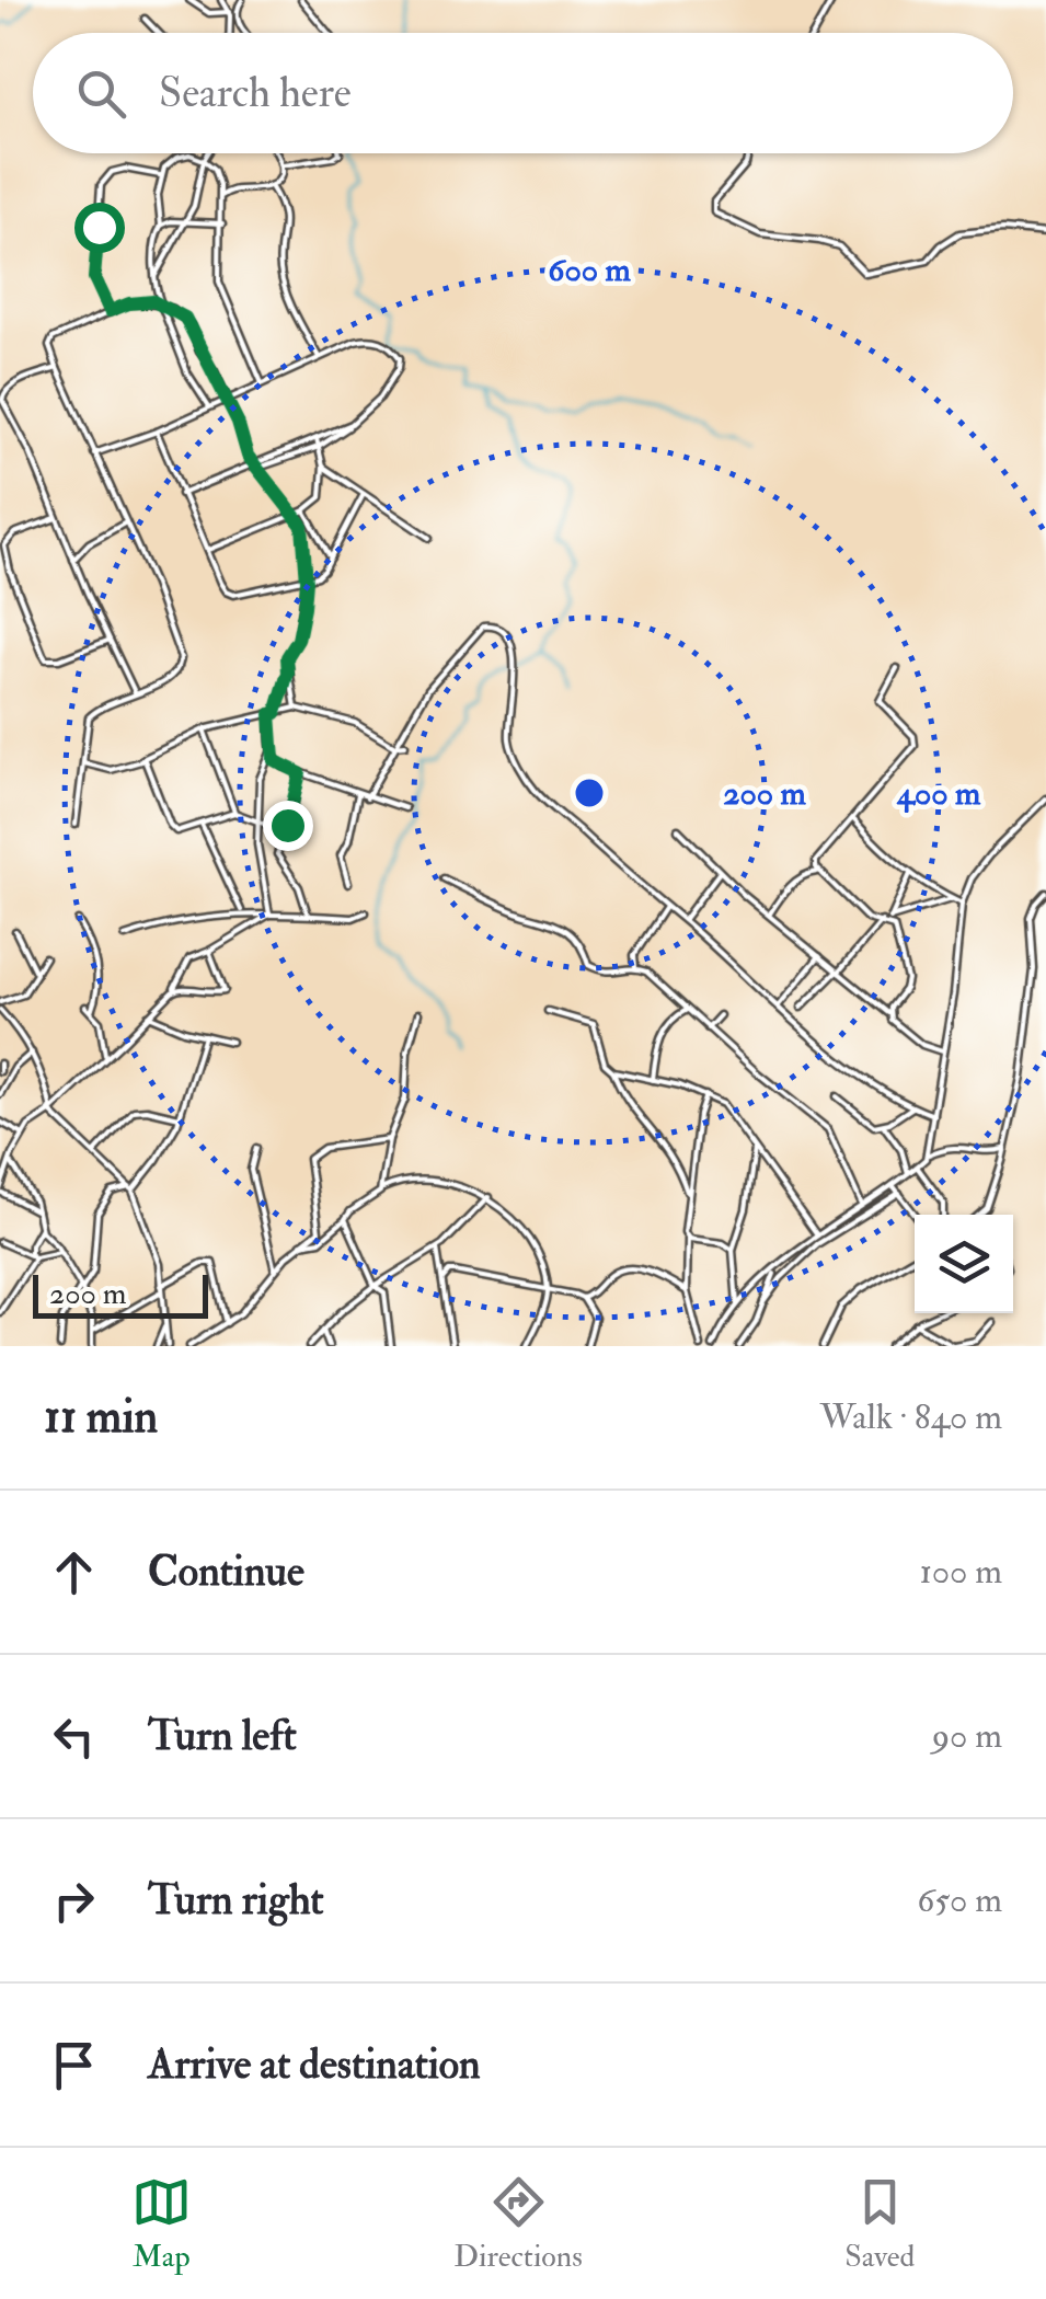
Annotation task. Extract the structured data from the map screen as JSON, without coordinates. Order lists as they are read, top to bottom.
{
  "scale_bar": "200 m",
  "page": {
    "search": "Search here",
    "scale": "200 m",
    "heading": ["11 min", "Walk · 840 m"],
    "list": [
      ["Continue", "100 m"],
      ["Turn left", "90 m"],
      ["Turn right", "650 m"],
      "Arrive at destination"
    ],
    "nav": ["Map", "Directions", "Saved"]
  },
  "rings": ["600 m", "200 m", "400 m"]
}
